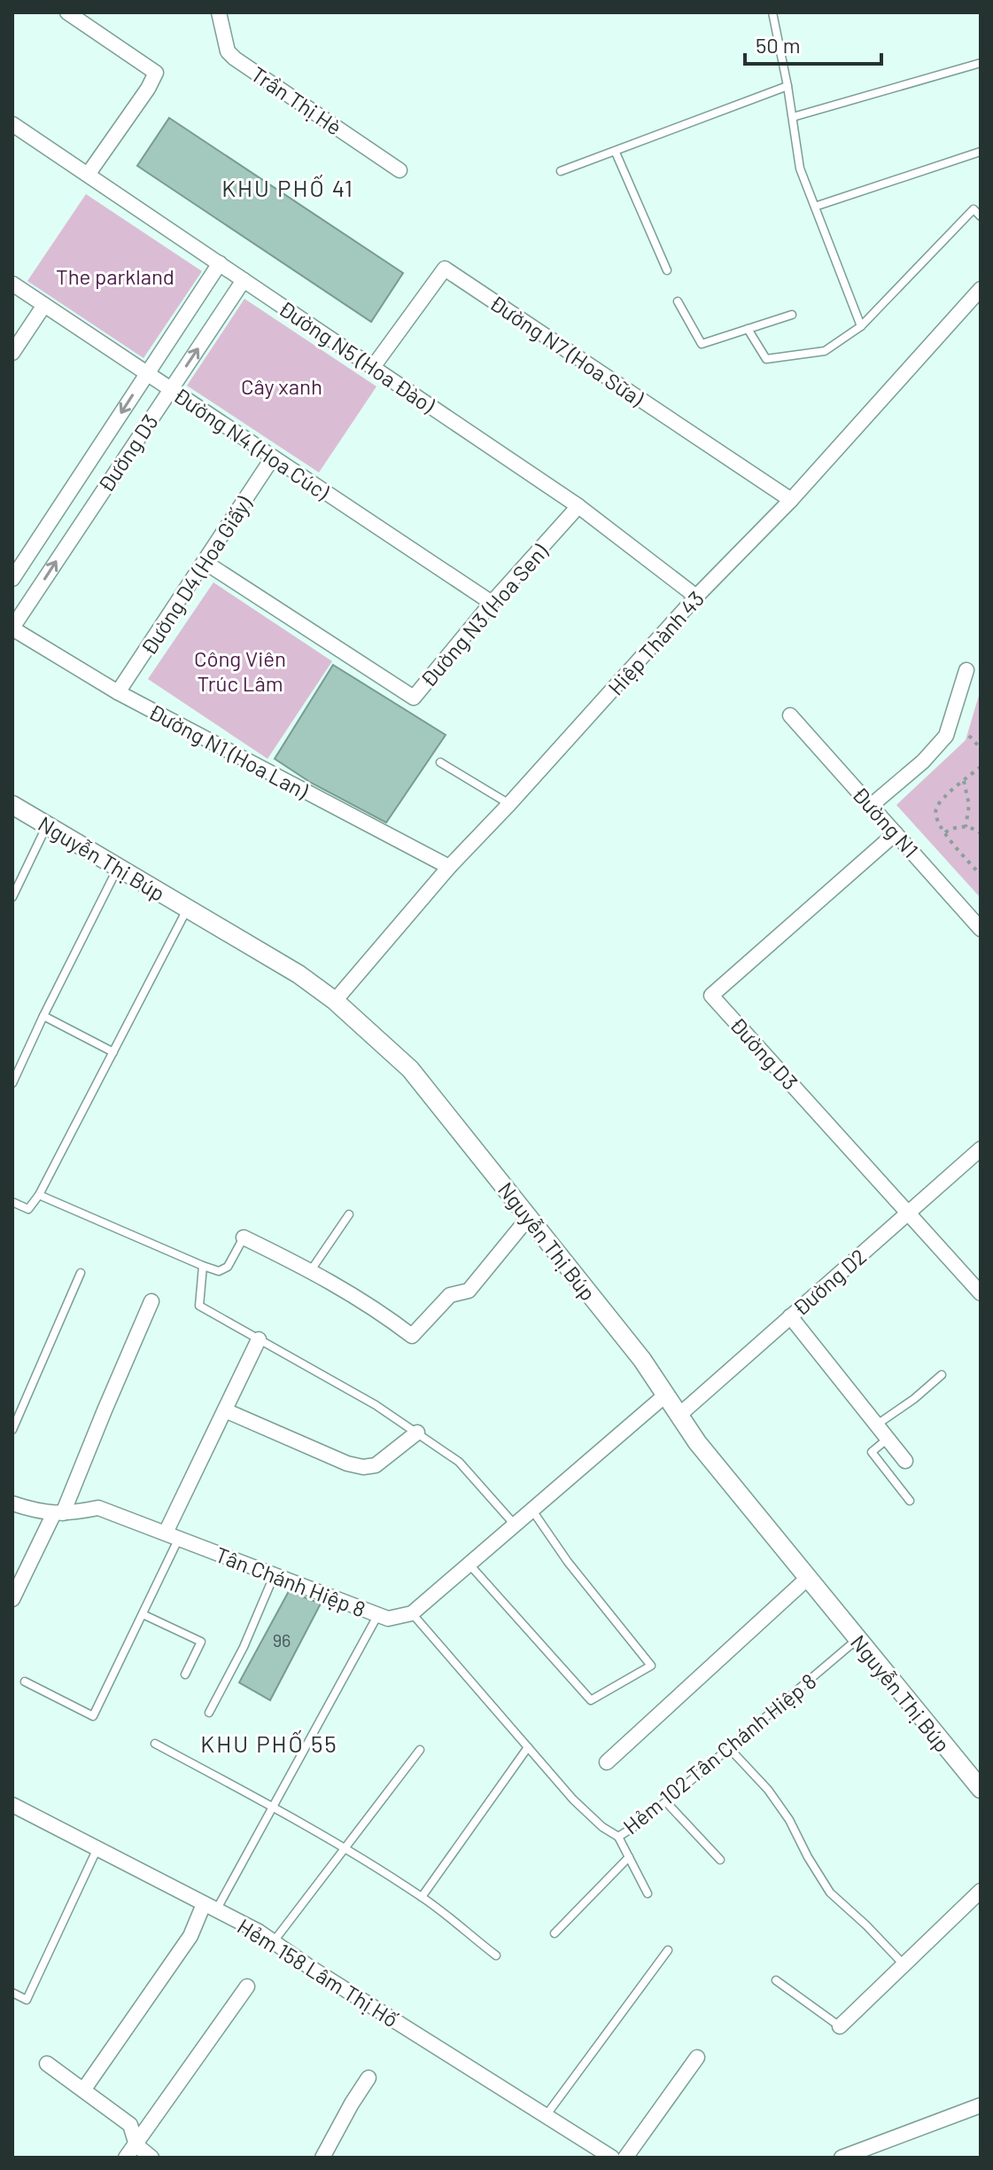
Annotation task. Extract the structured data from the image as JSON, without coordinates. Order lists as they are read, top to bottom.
{
  "streets": {
    "street": [
      "Trần Thị Hè",
      "Đường N7 (Hoa Sữa)",
      "Đường N5 (Hoa Đào)",
      "Đường N4 (Hoa Cúc)",
      "Đường D3",
      "Đường D4 (Hoa Giấy)",
      "Đường N3 (Hoa Sen)",
      "Hiệp Thành 43",
      "Đường N1 (Hoa Lan)",
      "Đường N1",
      "Nguyễn Thị Búp",
      "Đường D2",
      "Tân Chánh Hiệp 8",
      "Hẻm 158 Lâm Thị Hố"
    ],
    "lane": ["Hẻm 102 Tân Chánh Hiệp 8"]
  },
  "crossings": [
    ["Đường N7 (Hoa Sữa)", "Đường N5 (Hoa Đào)"],
    ["Đường N7 (Hoa Sữa)", "Hiệp Thành 43"],
    ["Đường N5 (Hoa Đào)", "Đường D3"],
    ["Đường N5 (Hoa Đào)", "Đường N3 (Hoa Sen)"],
    ["Đường N5 (Hoa Đào)", "Hiệp Thành 43"],
    ["Đường N4 (Hoa Cúc)", "Đường D3"],
    ["Đường N4 (Hoa Cúc)", "Đường D4 (Hoa Giấy)"],
    ["Đường N4 (Hoa Cúc)", "Đường N3 (Hoa Sen)"],
    ["Đường D3", "Đường N1 (Hoa Lan)"],
    ["Đường D3", "Đường N1"],
    ["Đường D3", "Đường D2"],
    ["Đường D4 (Hoa Giấy)", "Đường N3 (Hoa Sen)"],
    ["Đường D4 (Hoa Giấy)", "Đường N1 (Hoa Lan)"],
    ["Hiệp Thành 43", "Đường N1 (Hoa Lan)"],
    ["Hiệp Thành 43", "Nguyễn Thị Búp"],
    ["Nguyễn Thị Búp", "Đường D2"],
    ["Nguyễn Thị Búp", "Hẻm 102 Tân Chánh Hiệp 8"],
    ["Tân Chánh Hiệp 8", "Hẻm 102 Tân Chánh Hiệp 8"]
  ],
  "districts": ["KHU PHỐ 41", "KHU PHỐ 55"],
  "parks": ["The parkland", "Cây xanh", "Công Viên Trúc Lâm"],
  "house_numbers": ["96"],
  "scale_bar": "50 m"
}
